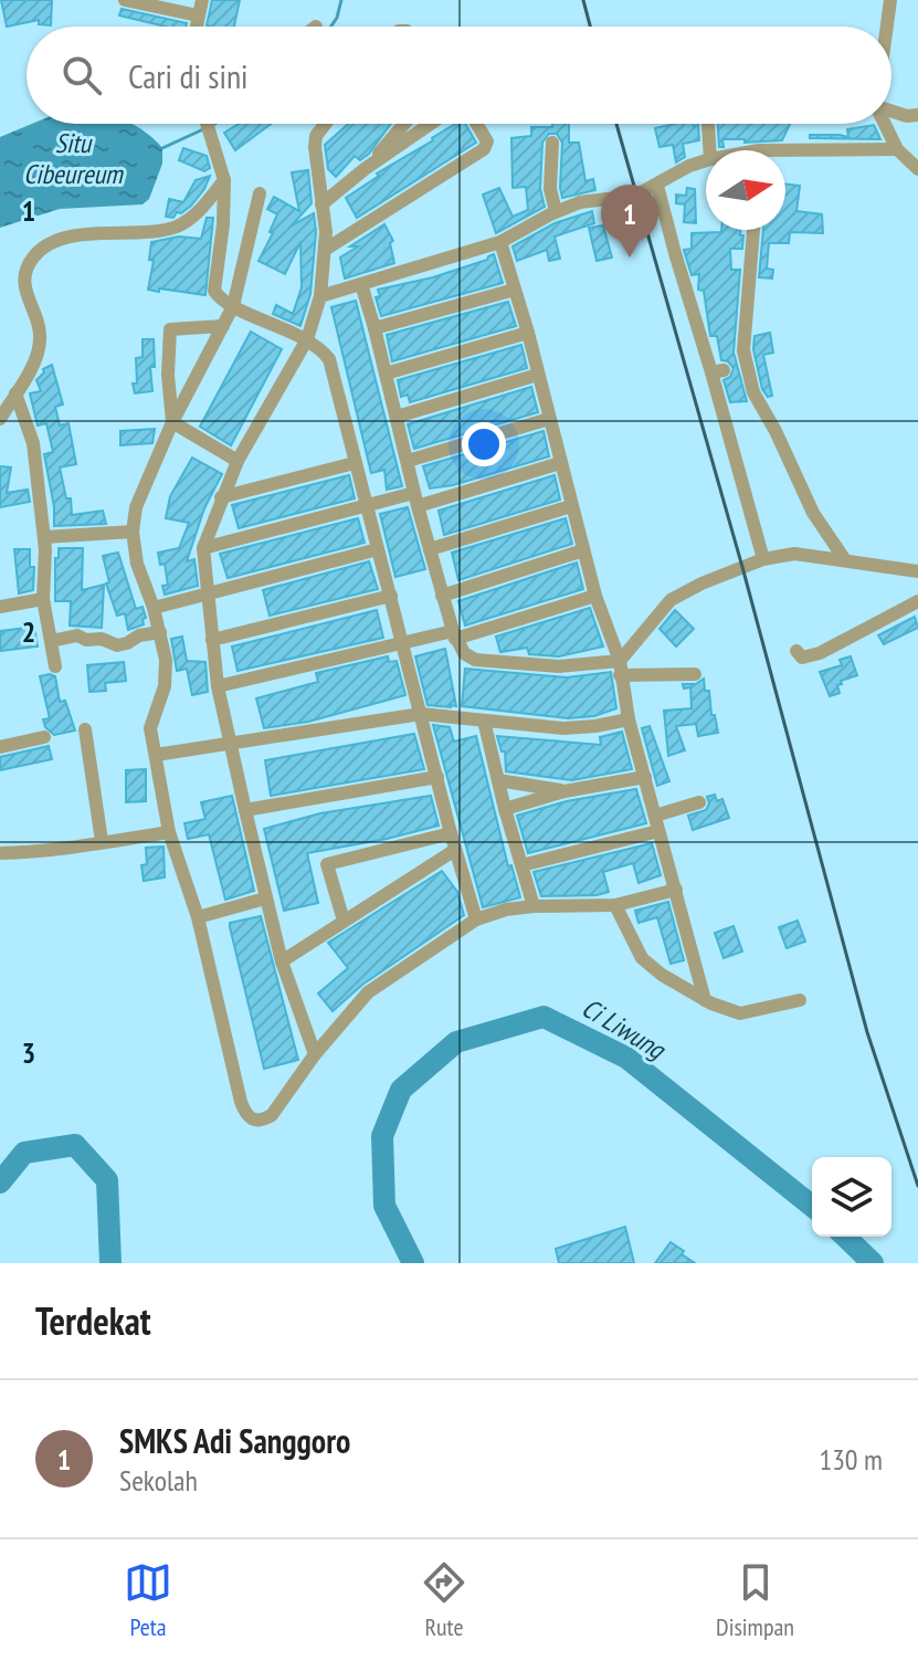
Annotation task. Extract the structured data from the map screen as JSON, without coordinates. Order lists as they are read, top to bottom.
{
  "water": ["Situ Cibeureum", "Ci Liwung"],
  "north": "right",
  "page": {
    "search": "Cari di sini",
    "pins": "1",
    "heading": "Terdekat",
    "list": [
      {
        "mark": "1",
        "name": "SMKS Adi Sanggoro",
        "note": "Sekolah",
        "value": "130 m"
      }
    ],
    "nav": ["Peta", "Rute", "Disimpan"]
  },
  "grid": {
    "rows": ["1", "2", "3"]
  }
}
